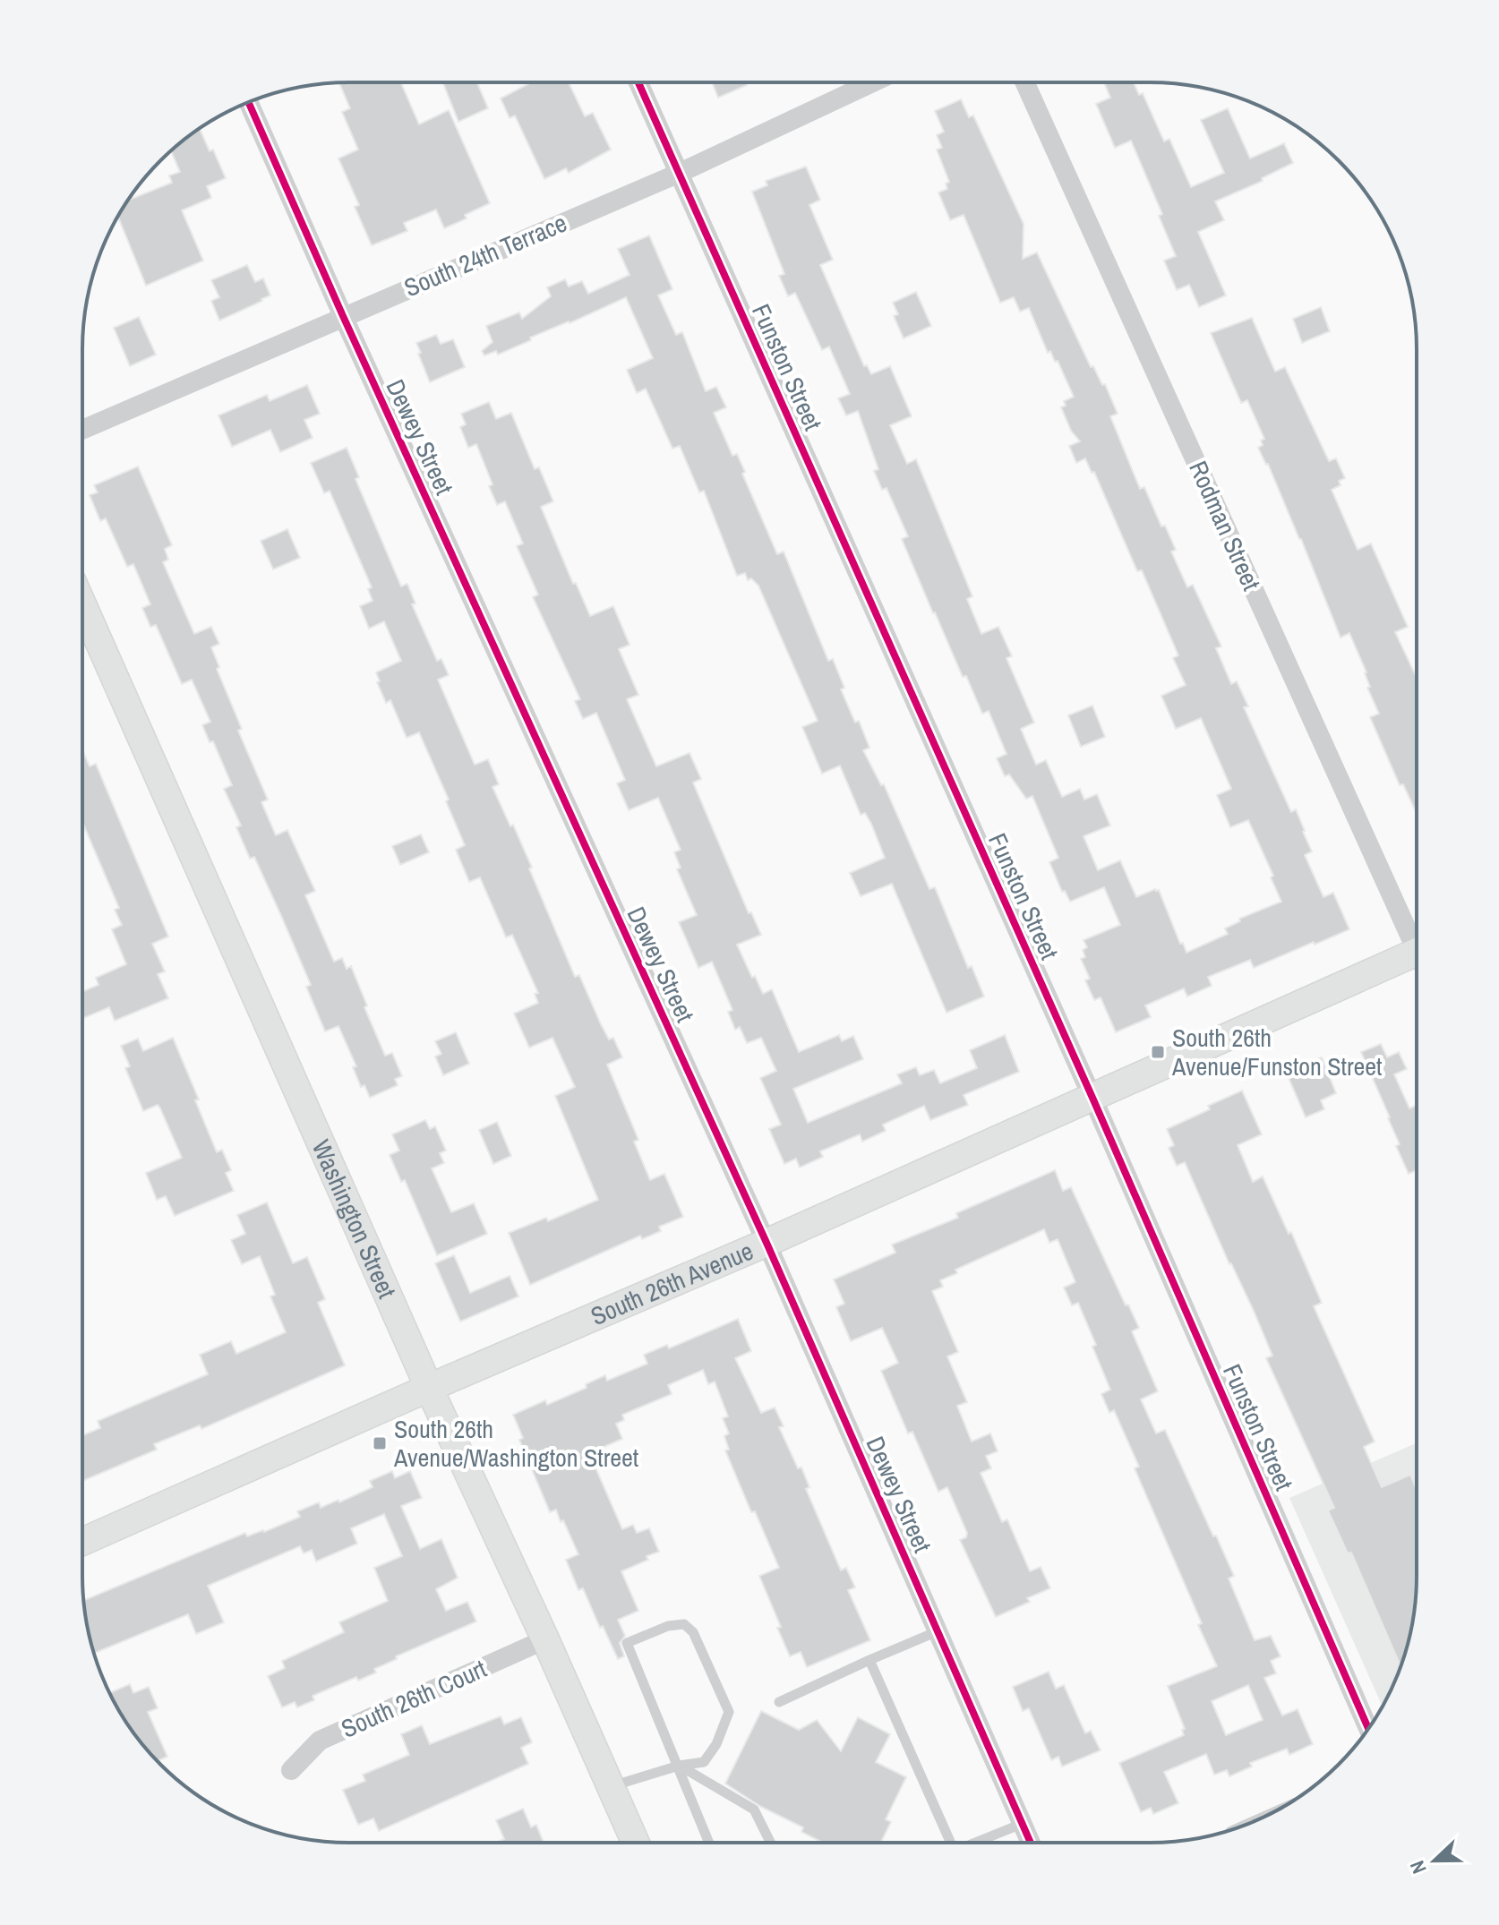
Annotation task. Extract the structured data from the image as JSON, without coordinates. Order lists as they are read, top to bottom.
{
  "streets": {
    "street": [
      "South 24th Terrace",
      "Funston Street",
      "Dewey Street",
      "Rodman Street",
      "Washington Street",
      "South 26th Avenue",
      "South 26th Court"
    ]
  },
  "crossings": [
    ["South 24th Terrace", "Funston Street"],
    ["South 24th Terrace", "Dewey Street"],
    ["Funston Street", "South 26th Avenue"],
    ["Dewey Street", "South 26th Avenue"],
    ["Washington Street", "South 26th Avenue"],
    ["Washington Street", "South 26th Court"]
  ],
  "places": {
    "transit": ["South 26th Avenue/Funston Street", "South 26th Avenue/Washington Street"]
  },
  "north": "left"
}
